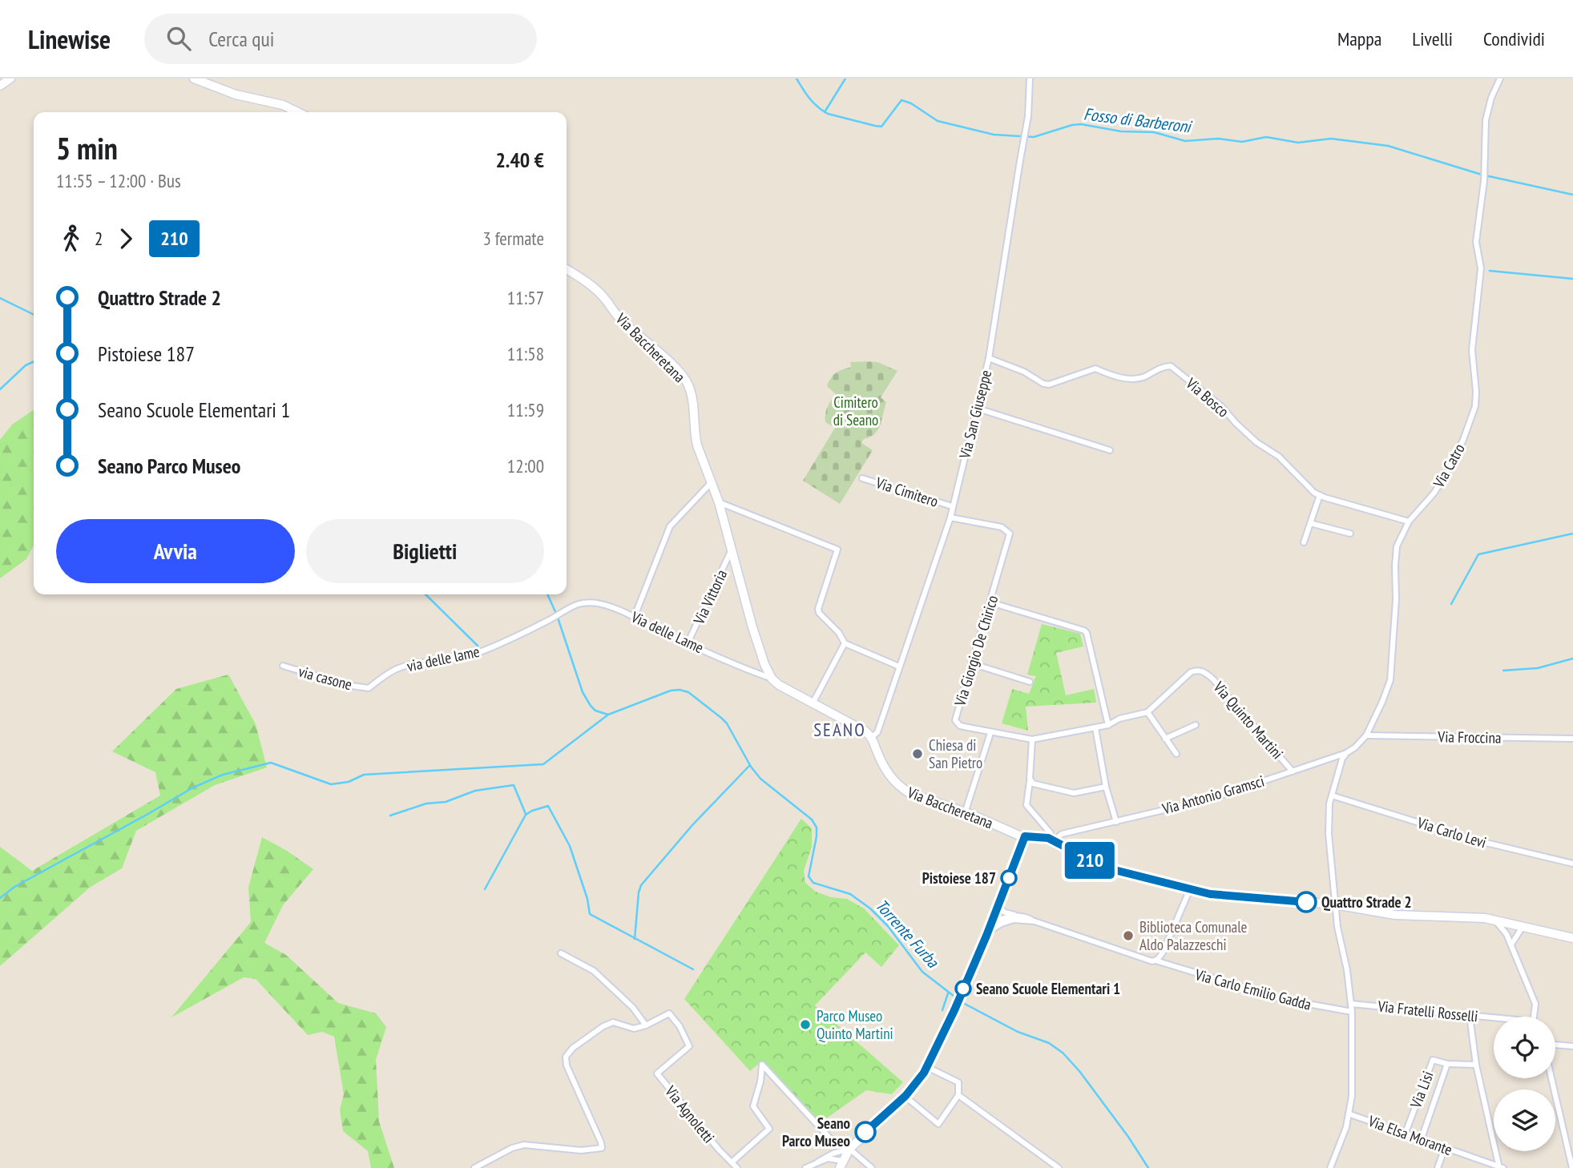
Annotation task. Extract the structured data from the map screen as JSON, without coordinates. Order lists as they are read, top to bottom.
{
  "streets": {
    "street": [
      "Via Baccheretana",
      "Via Bosco",
      "Via San Giuseppe",
      "Via Catro",
      "Via Cimitero",
      "Via Vittoria",
      "Via delle Lame",
      "Via Giorgio De Chirico",
      "via delle lame",
      "via casone",
      "Via Quinto Martini",
      "Via Froccina",
      "Via Antonio Gramsci",
      "Via Carlo Levi",
      "Via Carlo Emilio Gadda",
      "Via Fratelli Rosselli",
      "Via Lisi",
      "Via Agnoletti",
      "Via Elsa Morante"
    ]
  },
  "crossings": [
    ["Via Baccheretana", "Via San Giuseppe"],
    ["Via Baccheretana", "Via Vittoria"],
    ["Via Baccheretana", "Via delle Lame"],
    ["Via Baccheretana", "Via Antonio Gramsci"],
    ["Via Bosco", "Via San Giuseppe"],
    ["Via Bosco", "Via Catro"],
    ["Via San Giuseppe", "Via Cimitero"],
    ["Via San Giuseppe", "Via Giorgio De Chirico"],
    ["Via Catro", "Via Froccina"],
    ["Via Catro", "Via Antonio Gramsci"],
    ["Via Vittoria", "Via delle Lame"],
    ["Via delle Lame", "via delle lame"],
    ["Via Giorgio De Chirico", "Via Quinto Martini"],
    ["via delle lame", "via casone"],
    ["Via Quinto Martini", "Via Antonio Gramsci"],
    ["Via Froccina", "Via Antonio Gramsci"],
    ["Via Lisi", "Via Elsa Morante"]
  ],
  "districts": ["SEANO"],
  "water": ["Fosso di Barberoni", "Torrente Furba"],
  "parks": ["Cimitero di Seano"],
  "places": [
    "Chiesa di San Pietro",
    "Pistoiese 187",
    "Quattro Strade 2",
    "Biblioteca Comunale Aldo Palazzeschi",
    "Seano Scuole Elementari 1",
    "Parco Museo Quinto Martini",
    "Seano Parco Museo"
  ],
  "lines": ["bus line 210"],
  "page": {
    "header": "Linewise",
    "search": "Cerca qui",
    "nav": ["Mappa", "Livelli", "Condividi"],
    "on_map": "210",
    "heading": ["5 min", "11:55 – 12:00 · Bus", "2.40 €"],
    "legs": ["2", "210", "3 fermate"],
    "list": [
      {
        "name": "Quattro Strade 2",
        "value": "11:57"
      },
      {
        "name": "Pistoiese 187",
        "value": "11:58"
      },
      {
        "name": "Seano Scuole Elementari 1",
        "value": "11:59"
      },
      {
        "name": "Seano Parco Museo",
        "value": "12:00"
      }
    ],
    "buttons": ["Avvia", "Biglietti"]
  }
}
